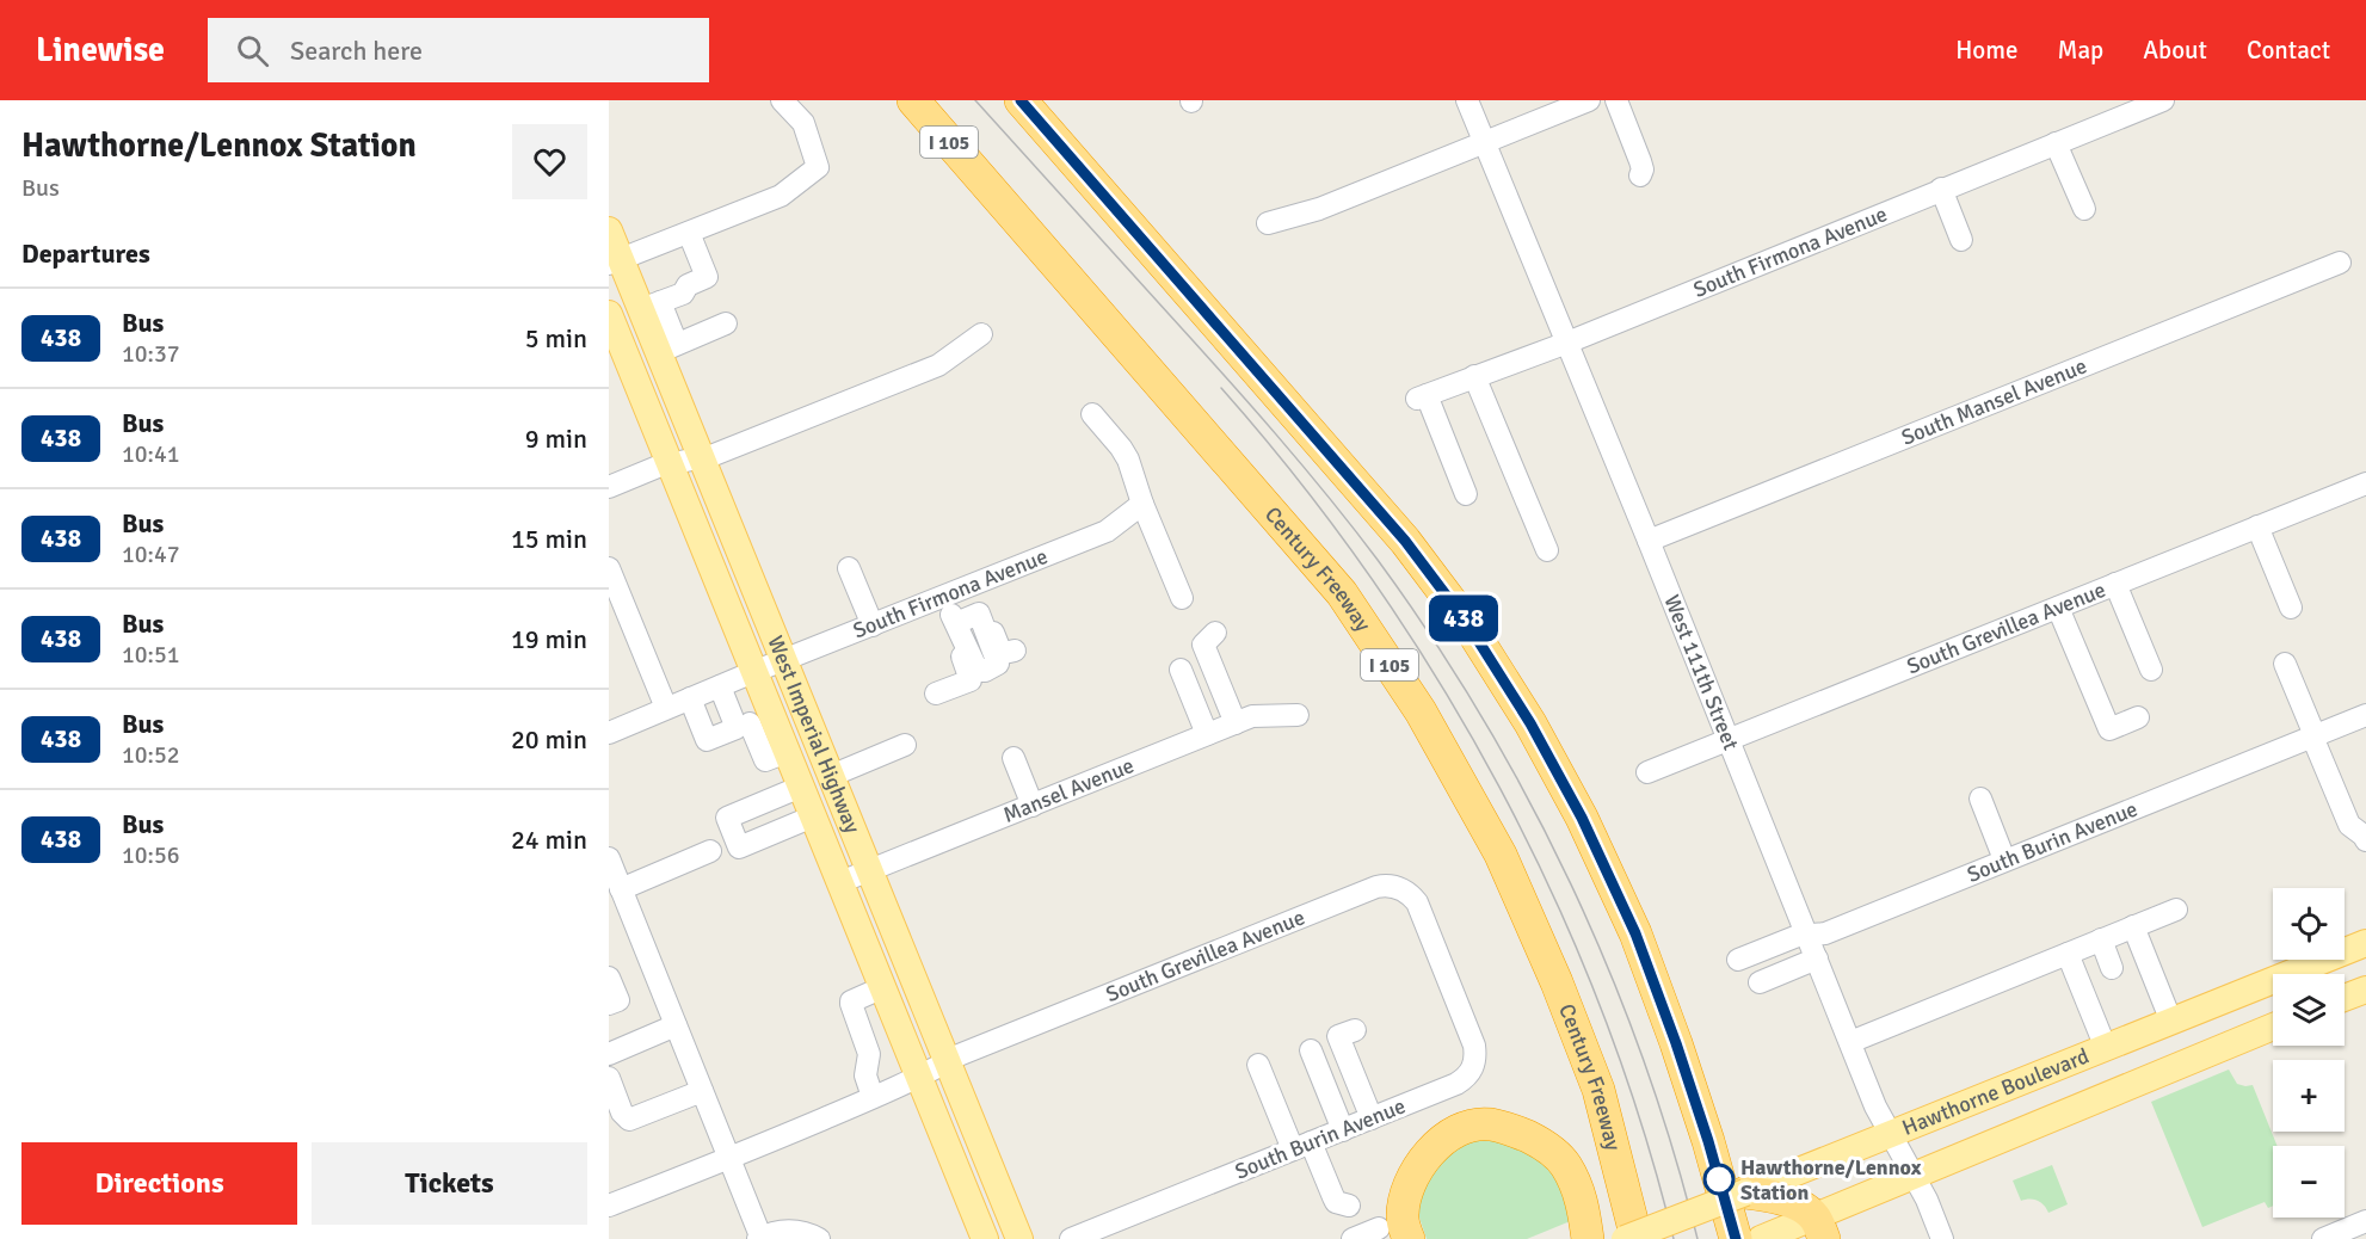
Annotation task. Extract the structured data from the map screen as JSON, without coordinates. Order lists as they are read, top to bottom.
{
  "streets": {
    "highway": ["I 105", "Century Freeway"],
    "main road": ["West Imperial Highway", "Hawthorne Boulevard"],
    "street": [
      "South Firmona Avenue",
      "South Mansel Avenue",
      "South Grevillea Avenue",
      "West 111th Street",
      "Mansel Avenue",
      "South Burin Avenue"
    ]
  },
  "crossings": [
    ["South Firmona Avenue", "West 111th Street"],
    ["South Firmona Avenue", "West Imperial Highway"],
    ["South Mansel Avenue", "West 111th Street"],
    ["South Grevillea Avenue", "West 111th Street"],
    ["South Grevillea Avenue", "West Imperial Highway"],
    ["South Grevillea Avenue", "South Burin Avenue"],
    ["West 111th Street", "South Burin Avenue"],
    ["West 111th Street", "Hawthorne Boulevard"],
    ["West Imperial Highway", "Mansel Avenue"]
  ],
  "places": ["Hawthorne/Lennox Station"],
  "lines": ["bus line 438"],
  "page": {
    "header": "Linewise",
    "search": "Search here",
    "nav": [
      "Home",
      "Map",
      "About",
      "Contact"
    ],
    "heading": [
      ["Hawthorne/Lennox Station", "Bus"],
      "Departures"
    ],
    "on_map": "438",
    "list": [
      {
        "mark": "438",
        "name": "Bus",
        "note": "10:37",
        "value": "5 min"
      },
      {
        "mark": "438",
        "name": "Bus",
        "note": "10:41",
        "value": "9 min"
      },
      {
        "mark": "438",
        "name": "Bus",
        "note": "10:47",
        "value": "15 min"
      },
      {
        "mark": "438",
        "name": "Bus",
        "note": "10:51",
        "value": "19 min"
      },
      {
        "mark": "438",
        "name": "Bus",
        "note": "10:52",
        "value": "20 min"
      },
      {
        "mark": "438",
        "name": "Bus",
        "note": "10:56",
        "value": "24 min"
      }
    ],
    "map_buttons": ["+", "−"],
    "buttons": ["Directions", "Tickets"]
  }
}
